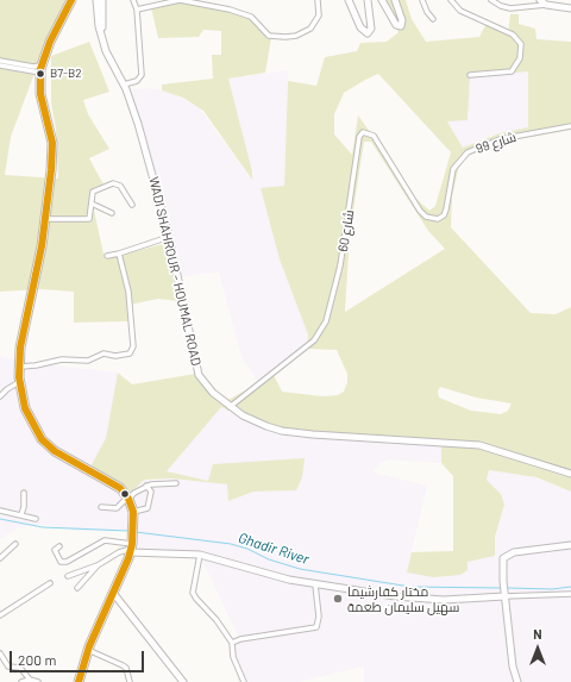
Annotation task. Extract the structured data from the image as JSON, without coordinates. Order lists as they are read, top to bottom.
{
  "streets": {
    "street": ["شارع 99", "شارع 60", "WADI SHAHROUR - HOUMAL ROAD"]
  },
  "crossings": [
    ["شارع 99", "شارع 60"],
    ["شارع 60", "WADI SHAHROUR - HOUMAL ROAD"]
  ],
  "water": ["Ghadir River"],
  "places": ["B7-B2", "مختار كفارشيما سهيل سليمان طعمة"],
  "scale_bar": "200 m",
  "north": "top"
}
